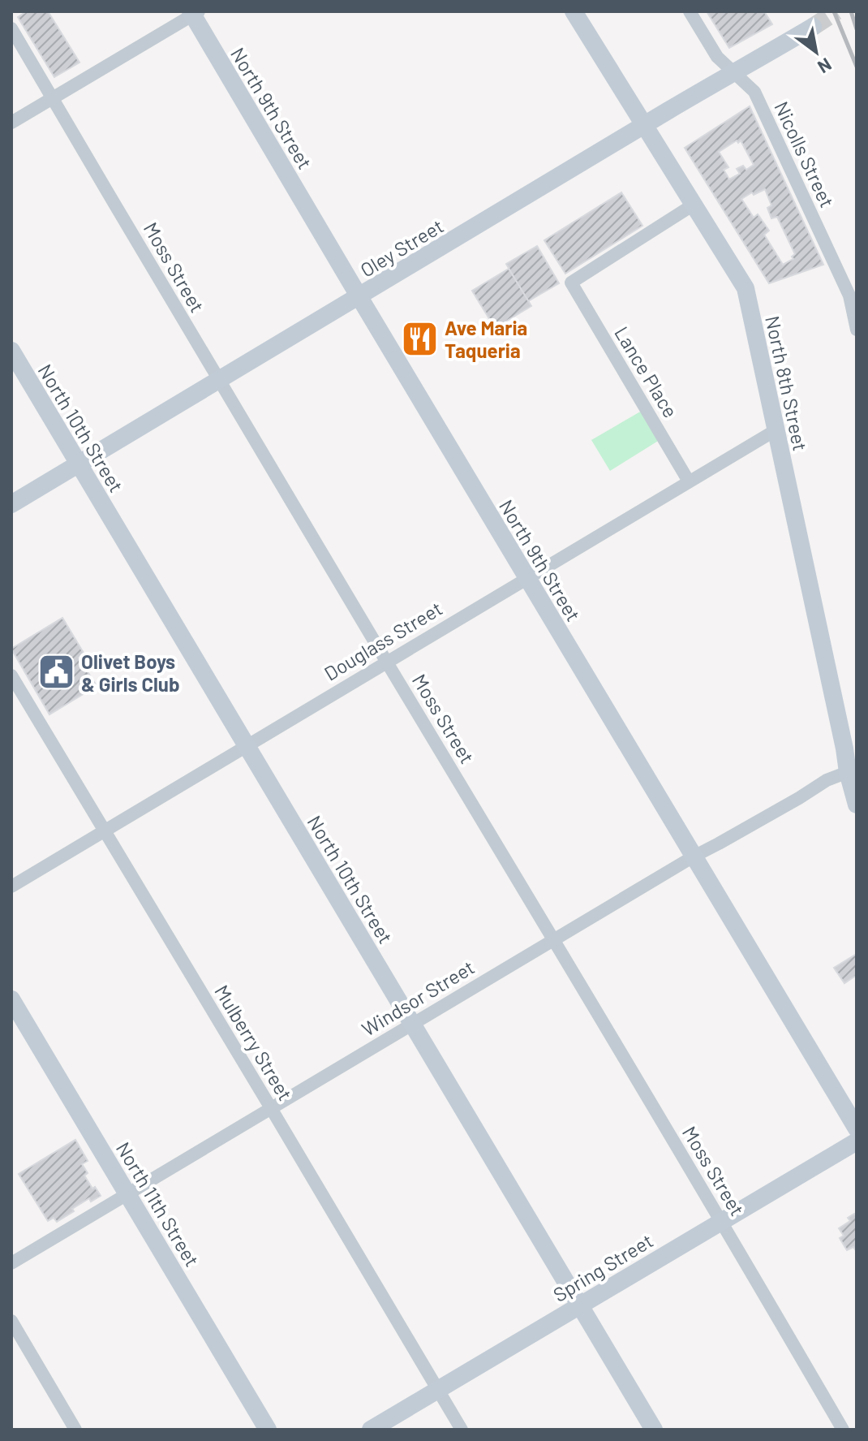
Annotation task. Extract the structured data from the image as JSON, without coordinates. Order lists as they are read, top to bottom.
{
  "streets": {
    "main road": [
      "North 9th Street",
      "Oley Street",
      "North 8th Street",
      "North 10th Street",
      "North 11th Street",
      "Spring Street"
    ],
    "street": [
      "Nicolls Street",
      "Moss Street",
      "Lance Place",
      "Douglass Street",
      "Windsor Street",
      "Mulberry Street"
    ]
  },
  "crossings": [
    ["North 9th Street", "Oley Street"],
    ["North 9th Street", "Douglass Street"],
    ["North 9th Street", "Windsor Street"],
    ["Nicolls Street", "Oley Street"],
    ["Oley Street", "Moss Street"],
    ["Oley Street", "North 8th Street"],
    ["Oley Street", "North 10th Street"],
    ["Moss Street", "Douglass Street"],
    ["Moss Street", "Windsor Street"],
    ["Moss Street", "Spring Street"],
    ["Lance Place", "North 8th Street"],
    ["Lance Place", "Douglass Street"],
    ["North 8th Street", "Douglass Street"],
    ["North 8th Street", "Windsor Street"],
    ["North 10th Street", "Douglass Street"],
    ["North 10th Street", "Windsor Street"],
    ["North 10th Street", "Spring Street"],
    ["Douglass Street", "Mulberry Street"],
    ["Windsor Street", "Mulberry Street"],
    ["Windsor Street", "North 11th Street"],
    ["Mulberry Street", "Spring Street"]
  ],
  "places": {
    "restaurant": ["Ave Maria Taqueria"],
    "public building": ["Olivet Boys & Girls Club"]
  },
  "north": "bottom right"
}
